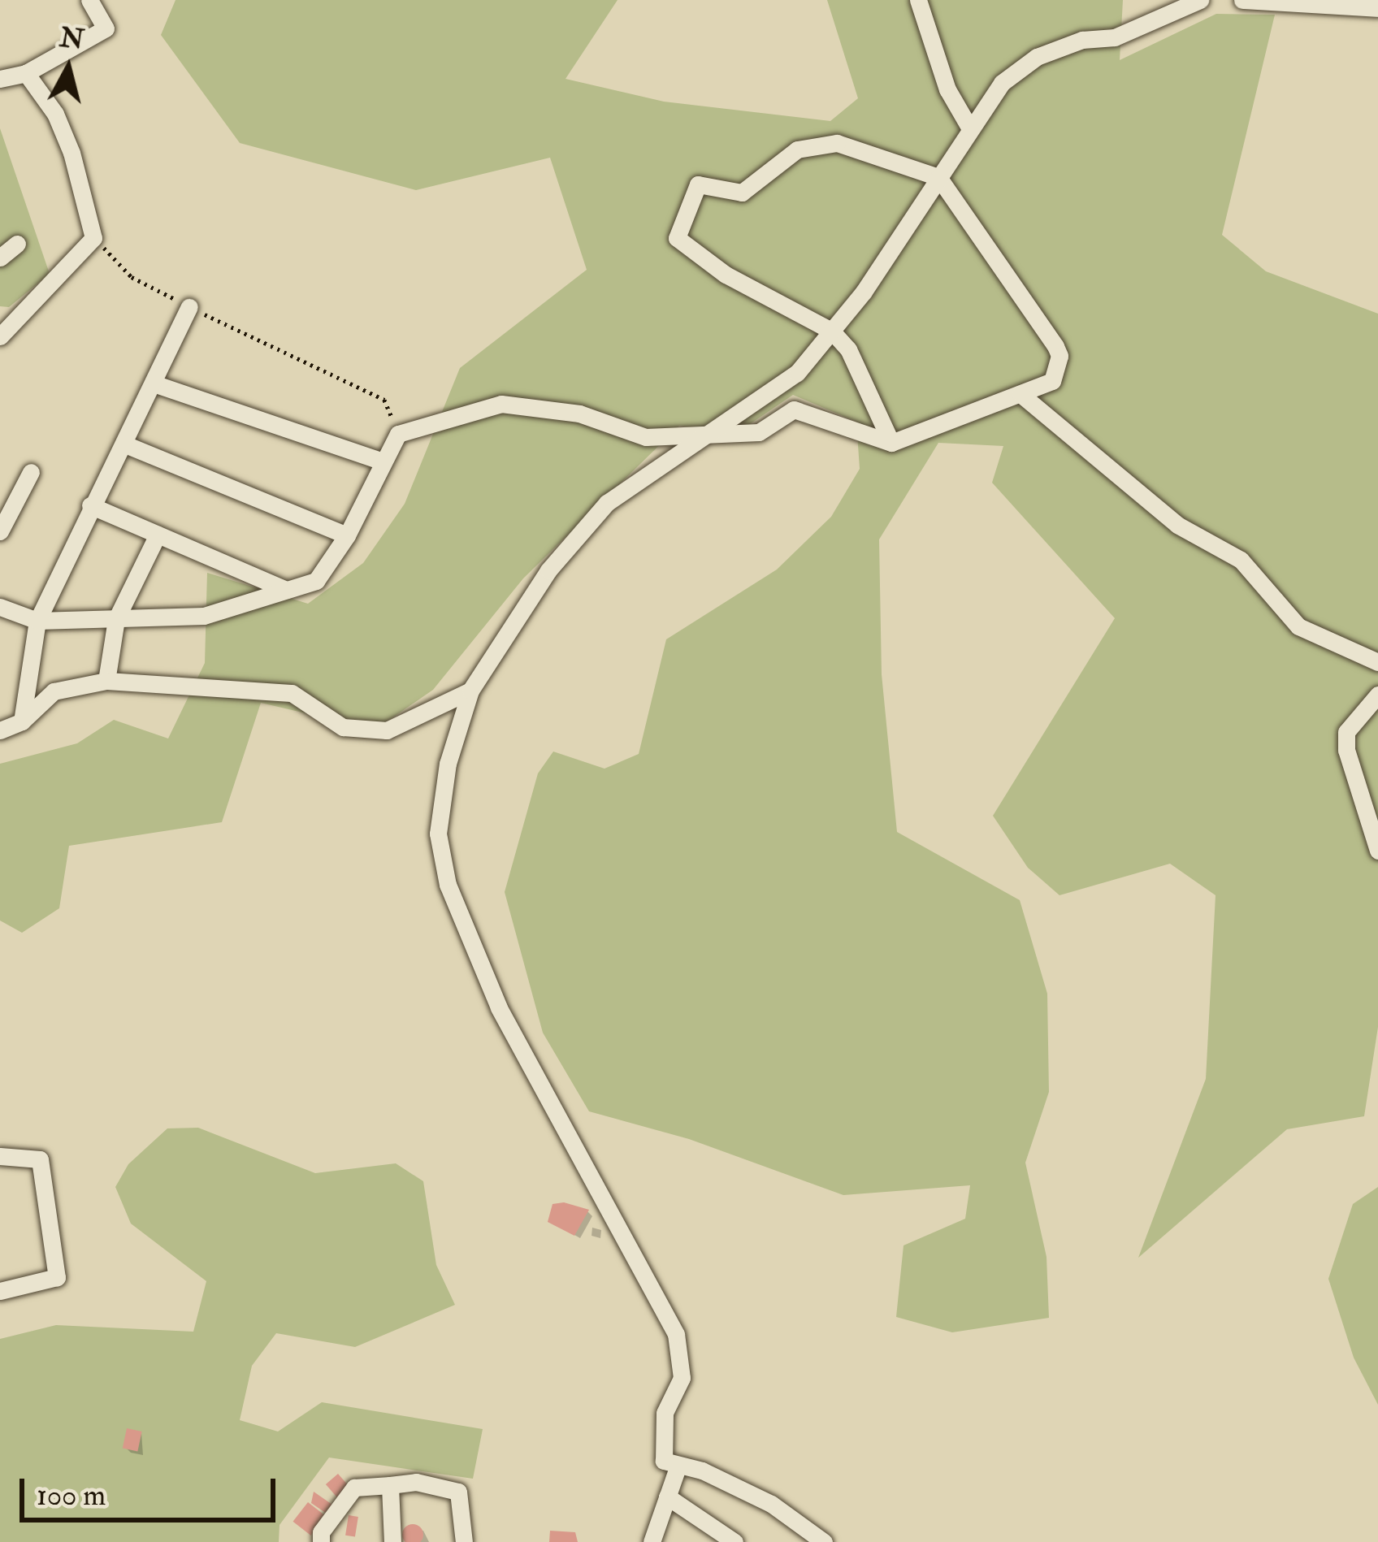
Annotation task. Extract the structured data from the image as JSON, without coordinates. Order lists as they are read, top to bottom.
{
  "scale_bar": "100 m",
  "north": "top"
}
